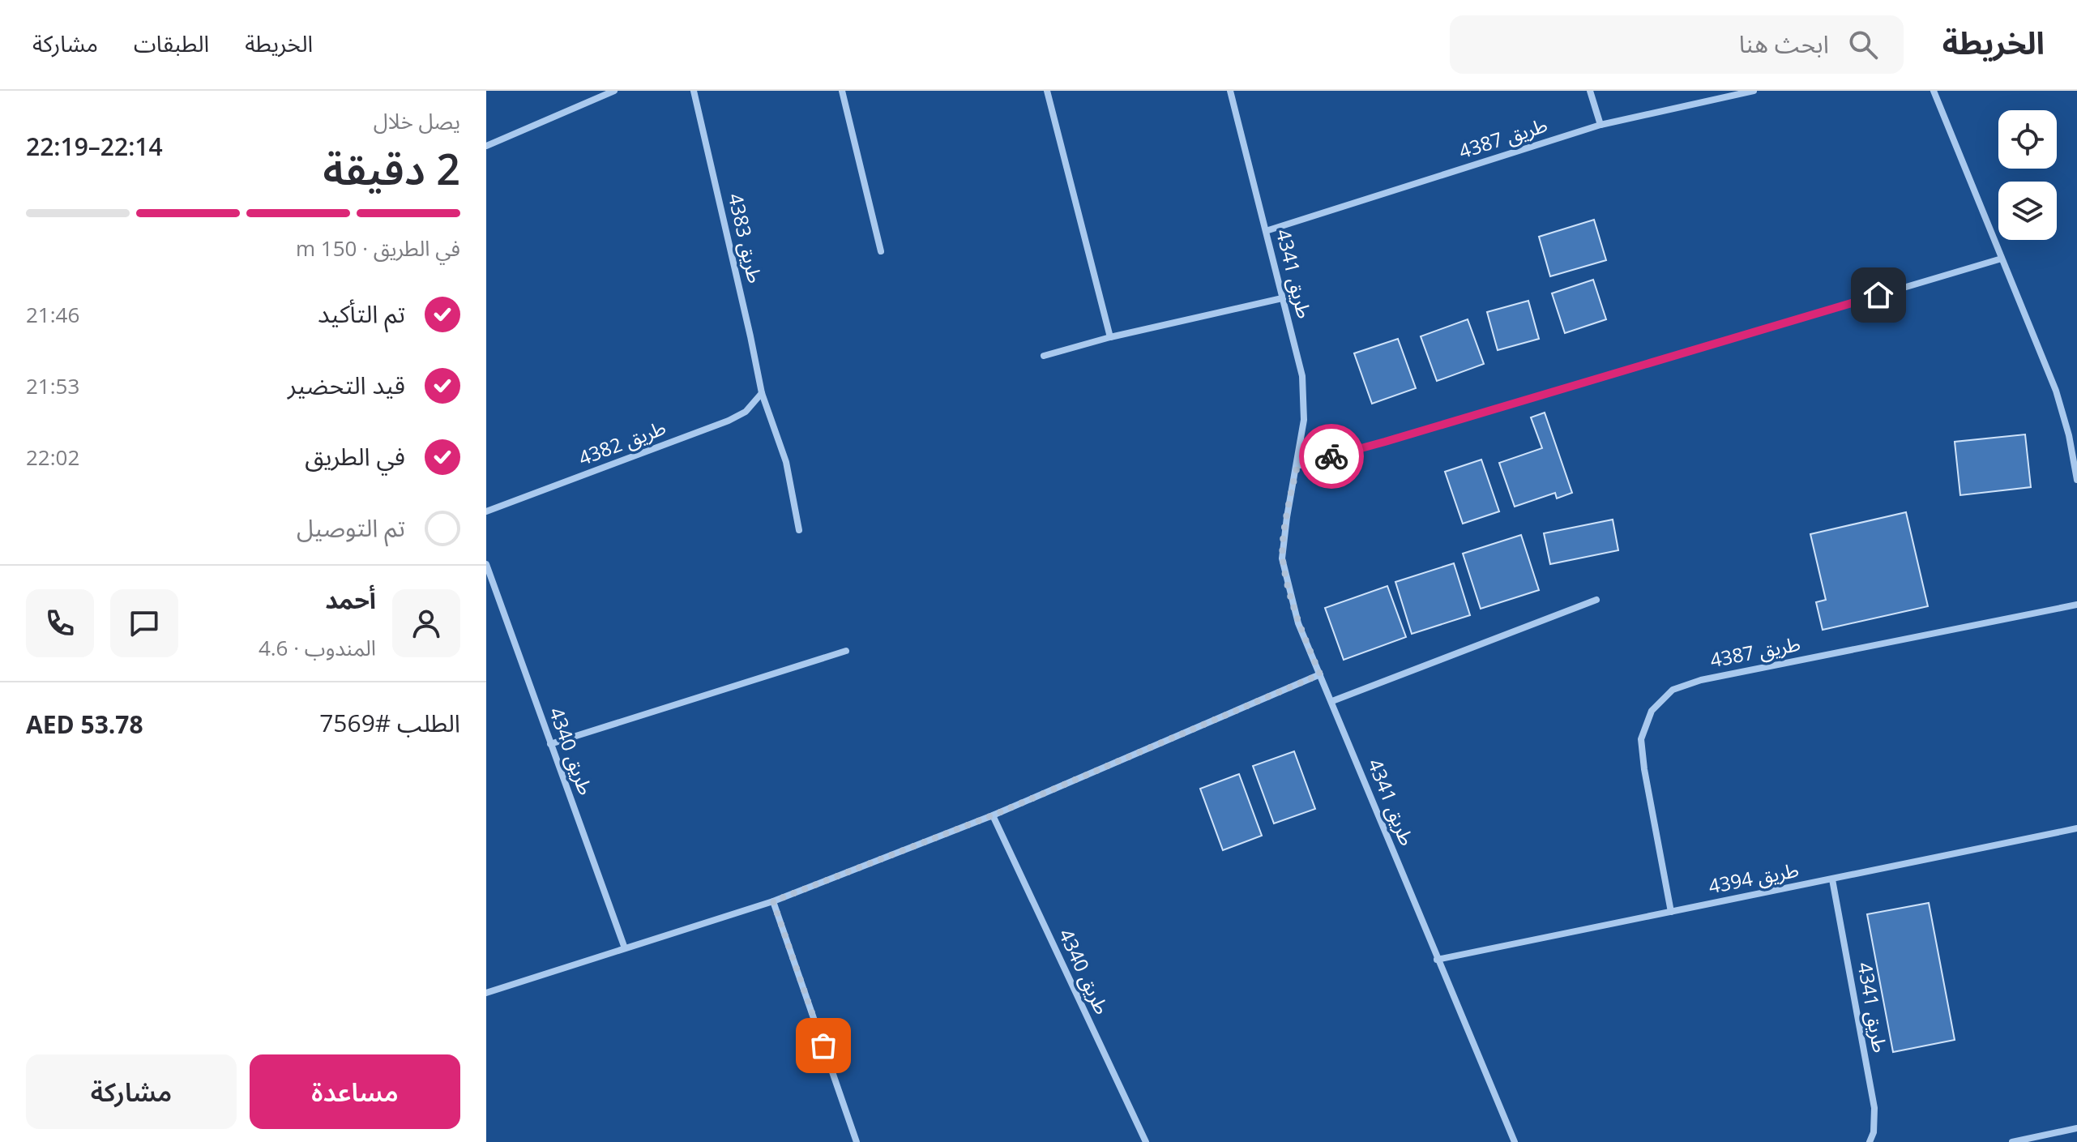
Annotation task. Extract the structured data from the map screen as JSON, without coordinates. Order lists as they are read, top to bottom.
{
  "streets": {
    "street": [
      "طريق 4387",
      "طريق 4383",
      "طريق 4341",
      "طريق 4382",
      "طريق 4340",
      "طريق 4394"
    ]
  },
  "crossings": [
    ["طريق 4387", "طريق 4341"],
    ["طريق 4387", "طريق 4394"],
    ["طريق 4383", "طريق 4382"],
    ["طريق 4341", "طريق 4394"]
  ],
  "page": {
    "header": "الخريطة",
    "search": "ابحث هنا",
    "nav": ["الخريطة", "الطبقات", "مشاركة"],
    "heading": ["2 دقيقة", "يصل خلال", "22:14–22:19"],
    "panel": [
      "أحمد",
      "المندوب · 4.6",
      "الطلب #7569",
      "AED 53.78"
    ],
    "bar": "في الطريق · 150 m",
    "list": [
      ["تم التأكيد", "21:46"],
      ["قيد التحضير", "21:53"],
      ["في الطريق", "22:02"],
      "تم التوصيل"
    ],
    "buttons": ["مساعدة", "مشاركة"]
  }
}
